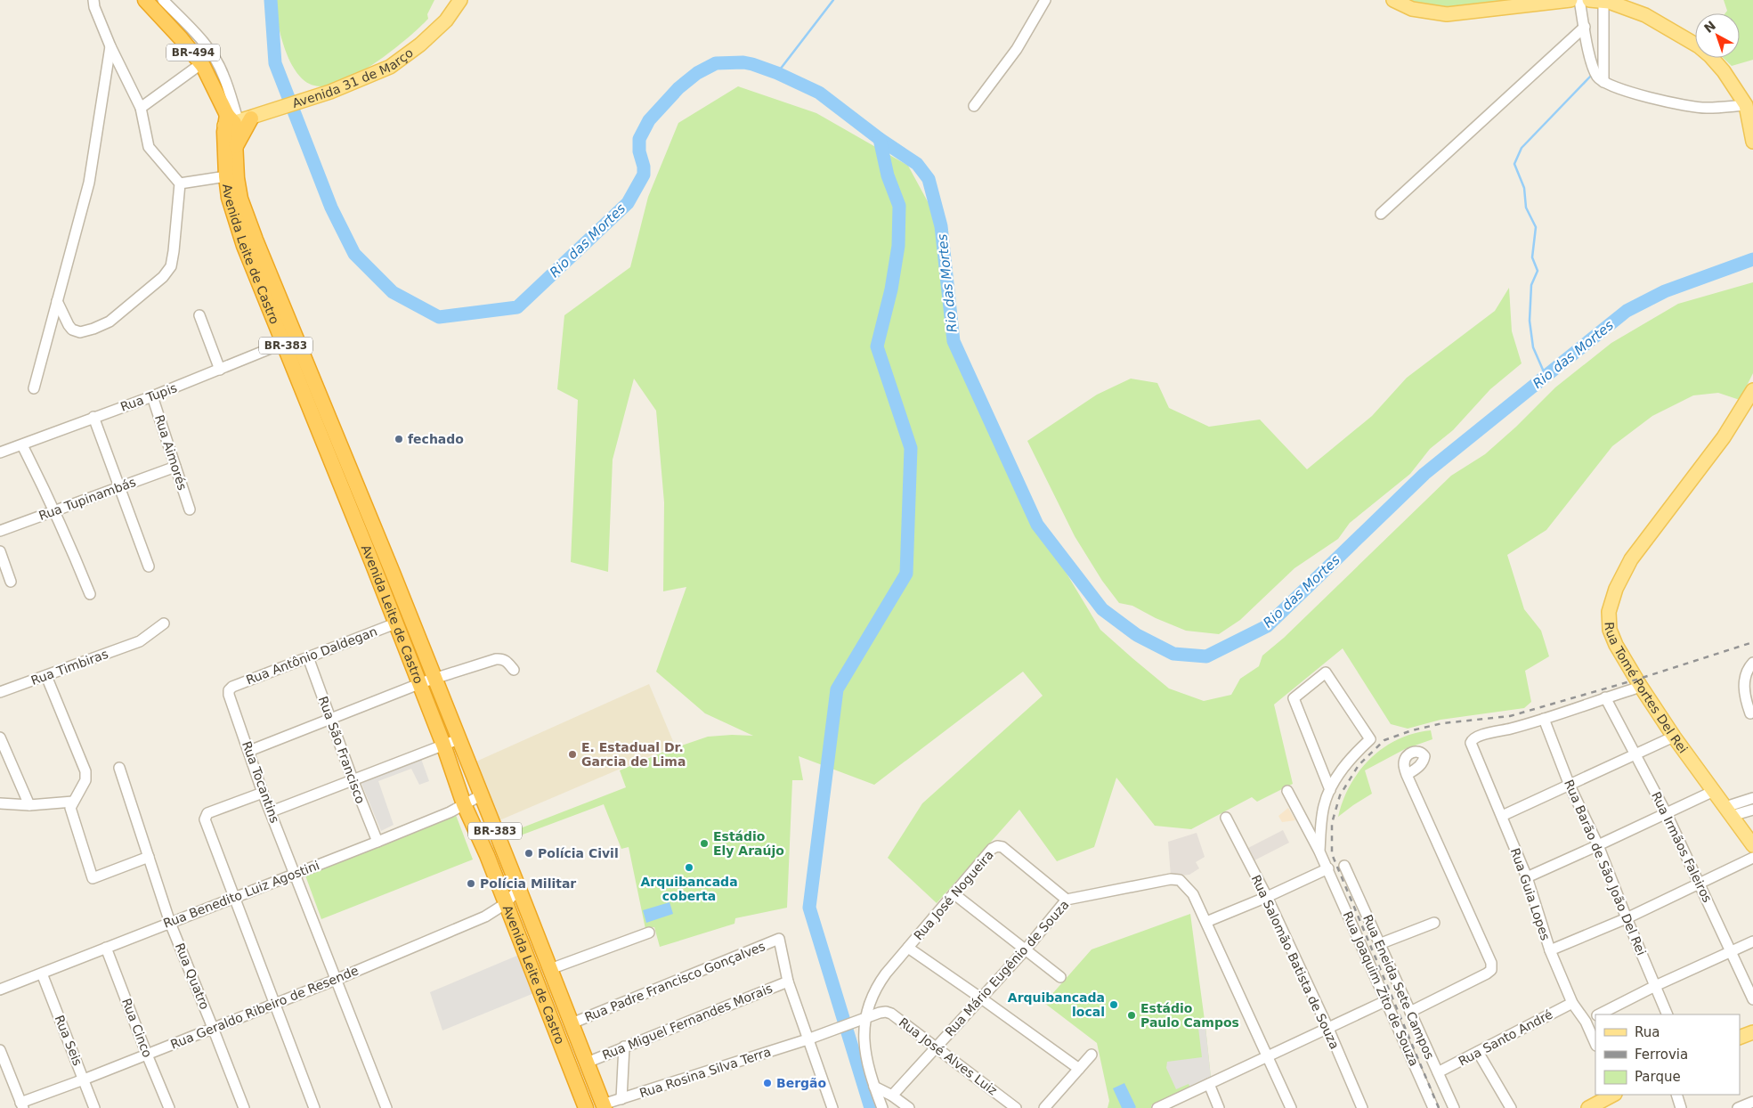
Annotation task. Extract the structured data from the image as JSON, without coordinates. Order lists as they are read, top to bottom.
{
  "streets": {
    "highway": ["BR-494", "Avenida Leite de Castro", "BR-383"],
    "main road": ["Avenida 31 de Março", "Rua Tomé Portes Del Rei"],
    "street": [
      "Rua Tupis",
      "Rua Aimorés",
      "Rua Tupinambás",
      "Rua Antônio Daldegan",
      "Rua Timbiras",
      "Rua São Francisco",
      "Rua Tocantins",
      "Rua Irmãos Faleiros",
      "Rua Barão de São João Del Rei",
      "Rua Benedito Luiz Agostini",
      "Rua Guia Lopes",
      "Rua José Nogueira",
      "Rua Salomão Batista de Souza",
      "Rua Mário Eugênio de Souza",
      "Rua Quatro",
      "Rua Padre Francisco Gonçalves",
      "Rua Eneida Sete Campos",
      "Rua Joaquim Zito de Souza",
      "Rua Geraldo Ribeiro de Resende",
      "Rua Miguel Fernandes Morais",
      "Rua Cinco",
      "Rua Santo André",
      "Rua Seis",
      "Rua José Alves Luiz",
      "Rua Rosina Silva Terra"
    ]
  },
  "crossings": [
    ["Avenida 31 de Março", "Avenida Leite de Castro"],
    ["Avenida Leite de Castro", "Rua Tupis"],
    ["Avenida Leite de Castro", "Rua Antônio Daldegan"],
    ["Avenida Leite de Castro", "Rua Benedito Luiz Agostini"],
    ["Avenida Leite de Castro", "Rua Padre Francisco Gonçalves"],
    ["Avenida Leite de Castro", "Rua Geraldo Ribeiro de Resende"],
    ["Avenida Leite de Castro", "Rua Miguel Fernandes Morais"],
    ["Avenida Leite de Castro", "Rua Rosina Silva Terra"],
    ["Rua Tupis", "Rua Aimorés"],
    ["Rua Aimorés", "Rua Tupinambás"],
    ["Rua Antônio Daldegan", "Rua São Francisco"],
    ["Rua Antônio Daldegan", "Rua Tocantins"],
    ["Rua São Francisco", "Rua Benedito Luiz Agostini"],
    ["Rua Tocantins", "Rua Benedito Luiz Agostini"],
    ["Rua Tocantins", "Rua Geraldo Ribeiro de Resende"],
    ["Rua Barão de São João Del Rei", "Rua Guia Lopes"],
    ["Rua Benedito Luiz Agostini", "Rua Quatro"],
    ["Rua Benedito Luiz Agostini", "Rua Cinco"],
    ["Rua Benedito Luiz Agostini", "Rua Seis"],
    ["Rua Guia Lopes", "Rua Santo André"],
    ["Rua José Nogueira", "Rua Mário Eugênio de Souza"],
    ["Rua José Nogueira", "Rua José Alves Luiz"],
    ["Rua Mário Eugênio de Souza", "Rua José Alves Luiz"],
    ["Rua Quatro", "Rua Geraldo Ribeiro de Resende"],
    ["Rua Padre Francisco Gonçalves", "Rua Miguel Fernandes Morais"],
    ["Rua Eneida Sete Campos", "Rua Santo André"],
    ["Rua Geraldo Ribeiro de Resende", "Rua Cinco"],
    ["Rua Geraldo Ribeiro de Resende", "Rua Seis"],
    ["Rua José Alves Luiz", "Rua Rosina Silva Terra"]
  ],
  "water": ["Rio das Mortes"],
  "places": [
    "fechado",
    "E. Estadual Dr. Garcia de Lima",
    "Estádio Ely Araújo",
    "Polícia Civil",
    "Arquibancada coberta",
    "Polícia Militar",
    "Arquibancada local",
    "Estádio Paulo Campos",
    "Bergão"
  ],
  "legend": ["Rua", "Ferrovia", "Parque"],
  "north": "top left"
}
